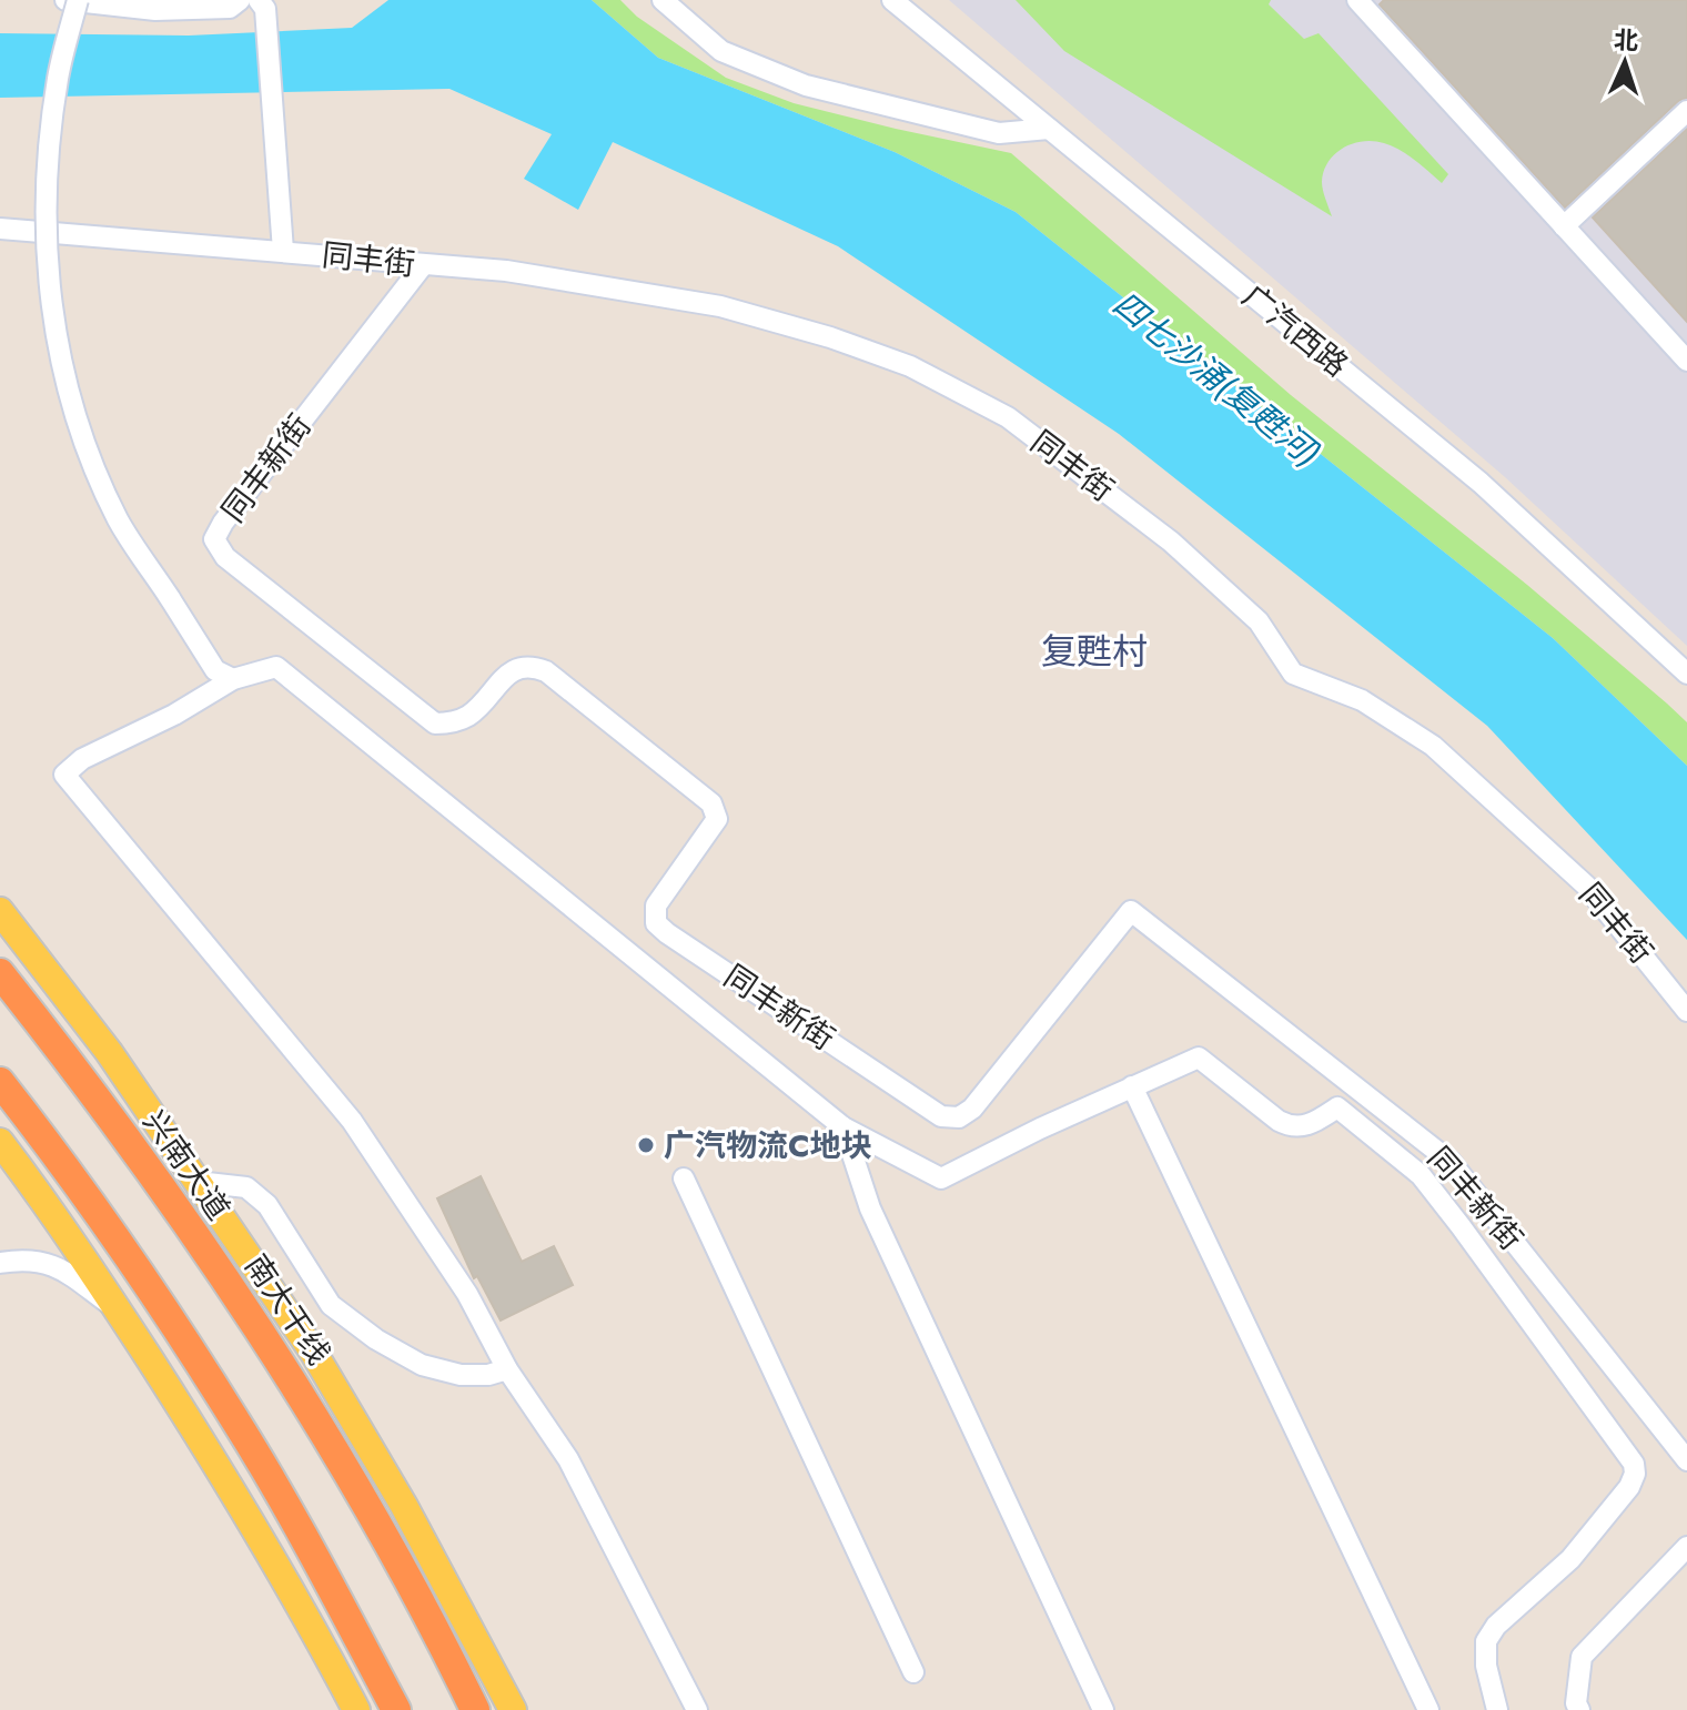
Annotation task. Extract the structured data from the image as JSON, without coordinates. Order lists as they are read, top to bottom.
{
  "streets": {
    "highway": ["南大干线"],
    "main road": ["兴南大道"],
    "street": ["同丰街", "广汽西路", "同丰新街"]
  },
  "crossings": [
    ["同丰街", "同丰新街"]
  ],
  "districts": ["复甦村"],
  "water": ["四七沙涌(复甦河)"],
  "places": ["广汽物流C地块"],
  "north": "top"
}
